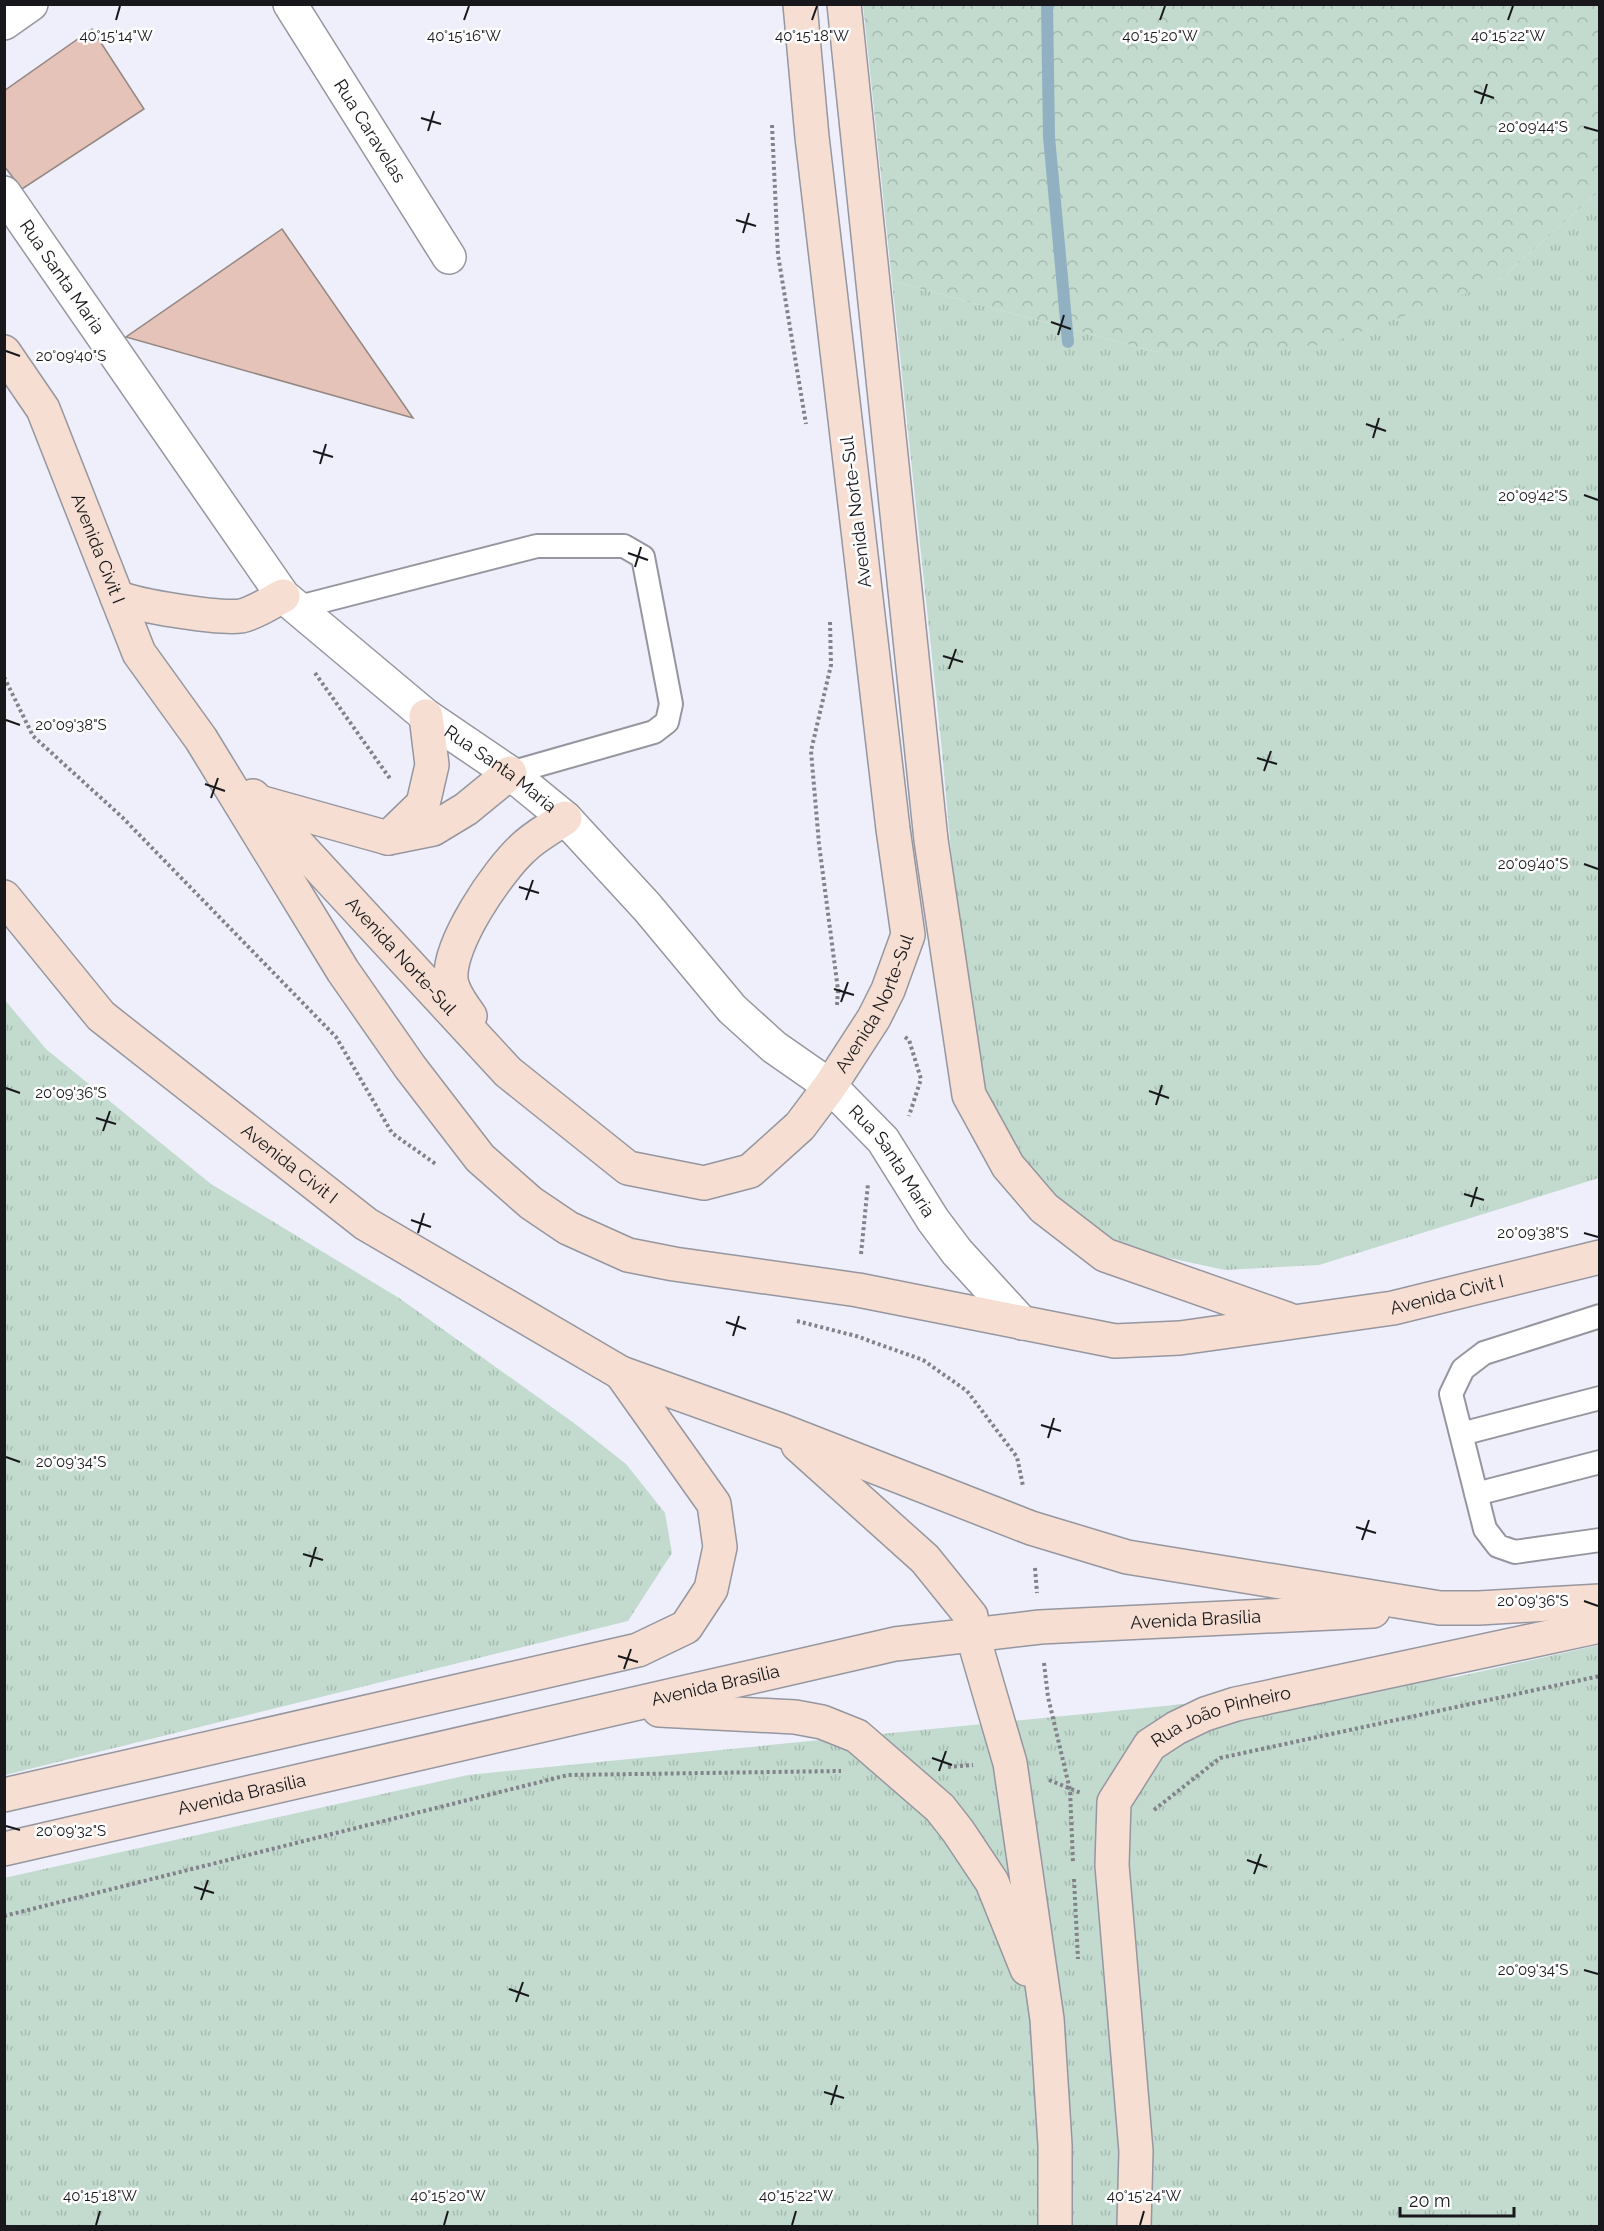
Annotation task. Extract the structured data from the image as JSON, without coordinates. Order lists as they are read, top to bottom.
{
  "streets": {
    "main road": [
      "Avenida Norte-Sul",
      "Avenida Civit I",
      "Avenida Brasília",
      "Rua João Pinheiro"
    ],
    "street": ["Rua Caravelas", "Rua Santa Maria"]
  },
  "crossings": [
    ["Rua Santa Maria", "Avenida Norte-Sul"],
    ["Rua Santa Maria", "Avenida Civit I"],
    ["Avenida Norte-Sul", "Avenida Civit I"]
  ],
  "scale_bar": "20 m",
  "coordinates": [
    "40°15'14\"W",
    "40°15'16\"W",
    "40°15'18\"W",
    "40°15'20\"W",
    "40°15'22\"W",
    "20°09'44\"S",
    "20°09'40\"S",
    "20°09'42\"S",
    "20°09'38\"S",
    "20°09'36\"S",
    "20°09'34\"S",
    "20°09'32\"S",
    "40°15'24\"W"
  ]
}
